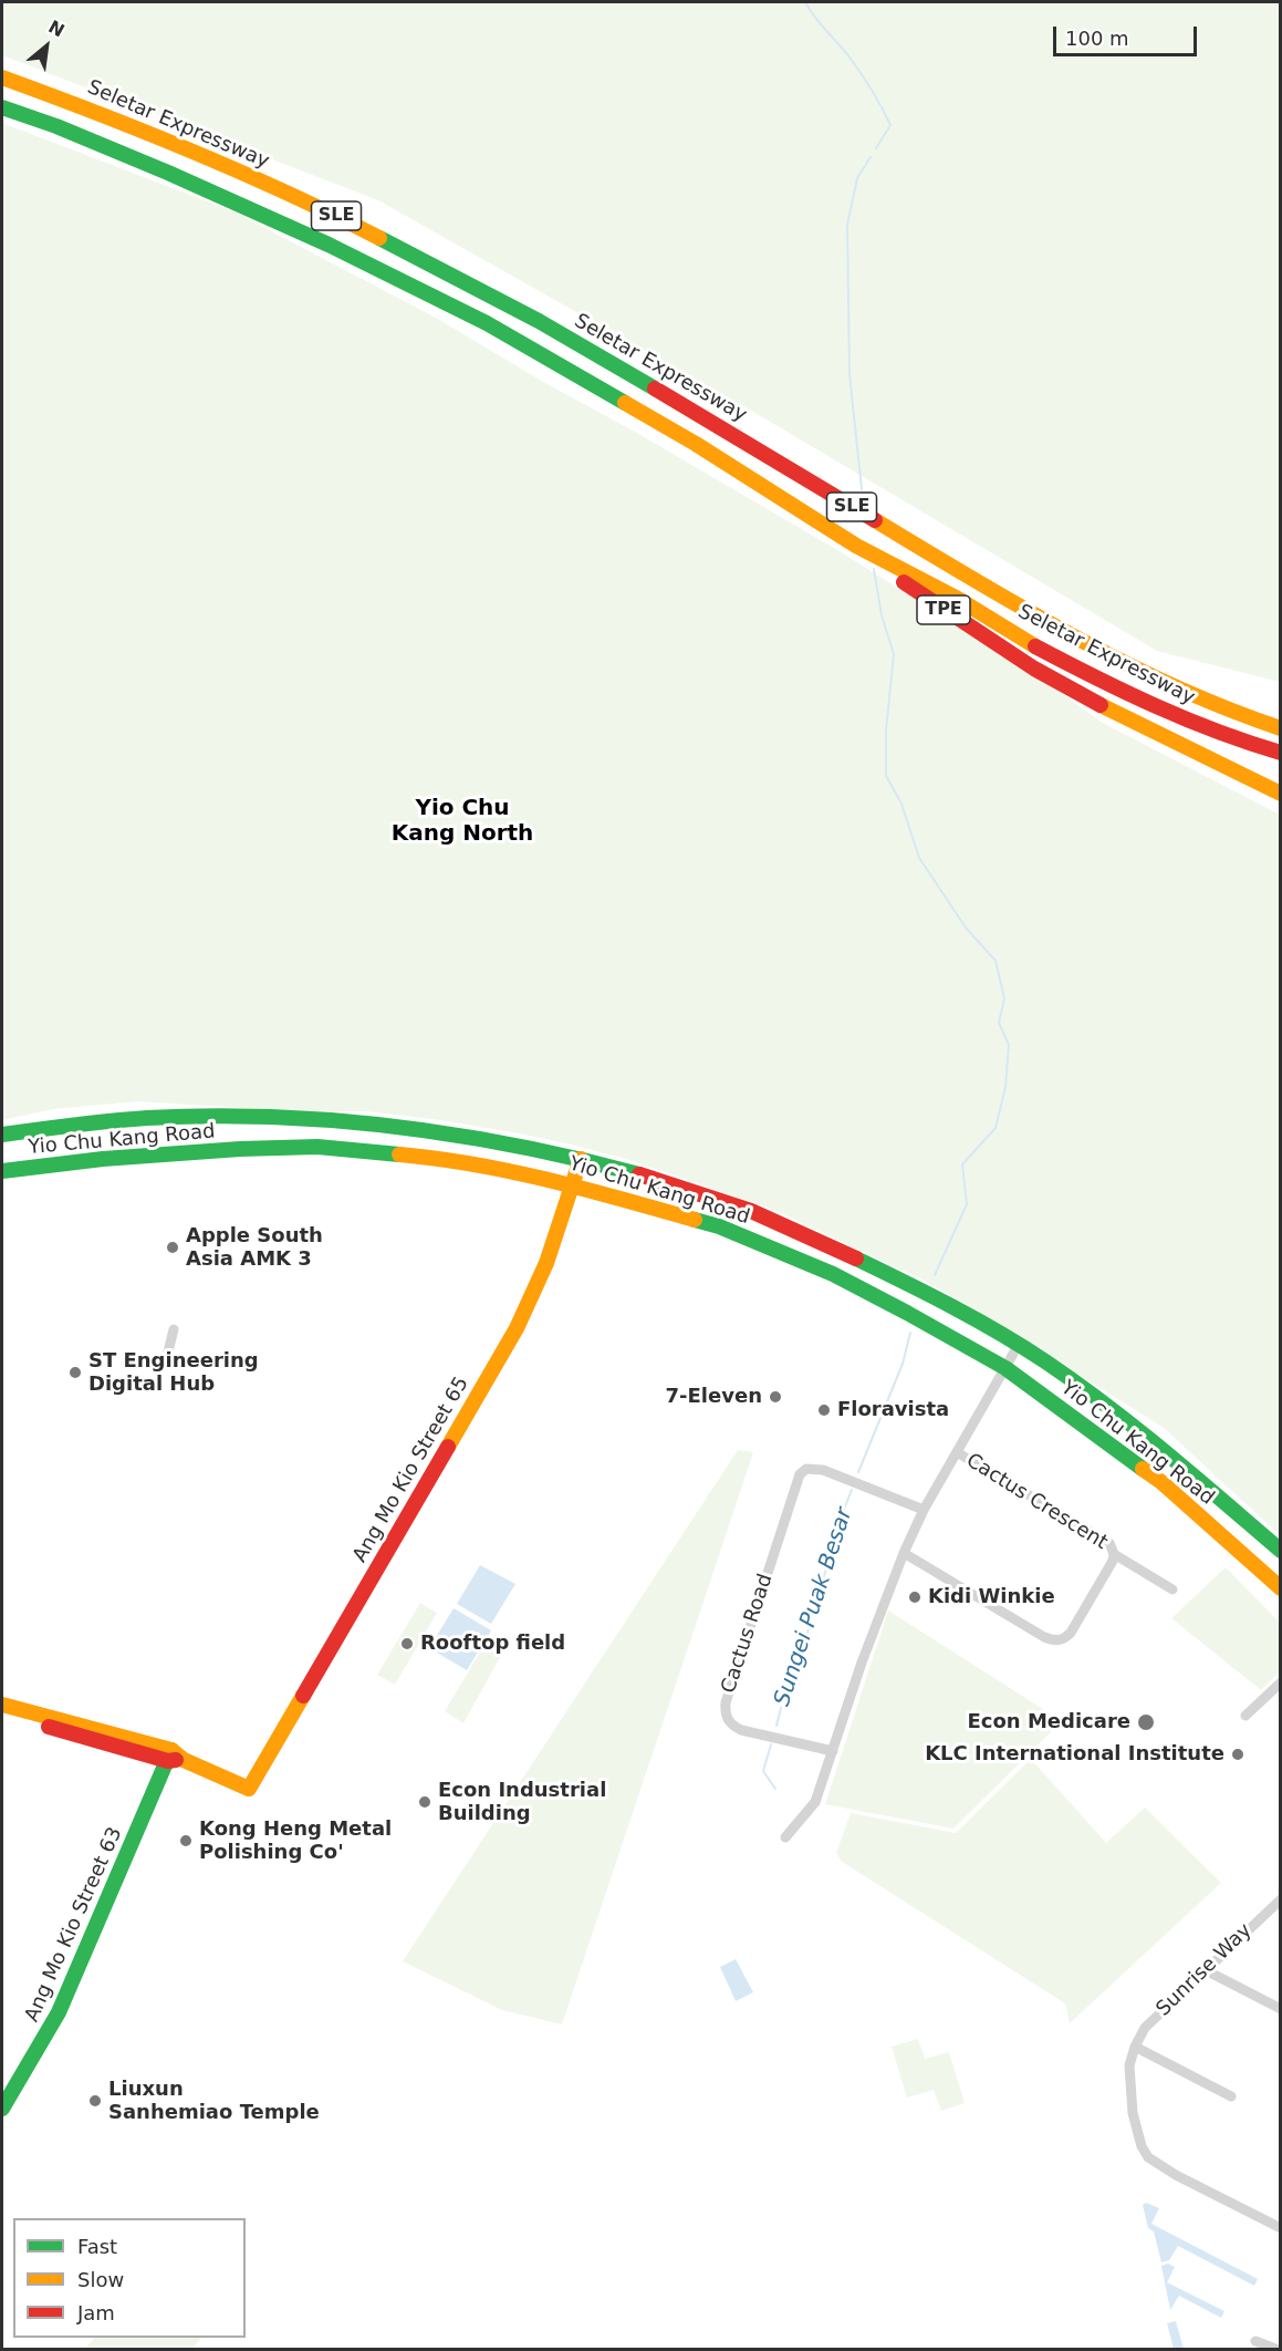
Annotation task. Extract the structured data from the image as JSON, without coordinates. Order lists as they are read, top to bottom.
{
  "streets": {
    "main road": [
      "Seletar Expressway",
      "SLE",
      "TPE",
      "Yio Chu Kang Road",
      "Ang Mo Kio Street 65",
      "Ang Mo Kio Street 63"
    ],
    "street": ["Cactus Crescent", "Cactus Road", "Sunrise Way"]
  },
  "crossings": [
    ["Seletar Expressway", "TPE"],
    ["Yio Chu Kang Road", "Ang Mo Kio Street 65"],
    ["Ang Mo Kio Street 65", "Ang Mo Kio Street 63"]
  ],
  "districts": ["Yio Chu Kang North"],
  "water": ["Sungei Puak Besar"],
  "places": [
    "Apple South Asia AMK 3",
    "ST Engineering Digital Hub",
    "7-Eleven",
    "Floravista",
    "Kidi Winkie",
    "Rooftop field",
    "Econ Medicare",
    "KLC International Institute",
    "Econ Industrial Building",
    "Kong Heng Metal Polishing Co'",
    "Liuxun Sanhemiao Temple"
  ],
  "legend": ["Fast", "Slow", "Jam"],
  "scale_bar": "100 m",
  "north": "top right"
}
